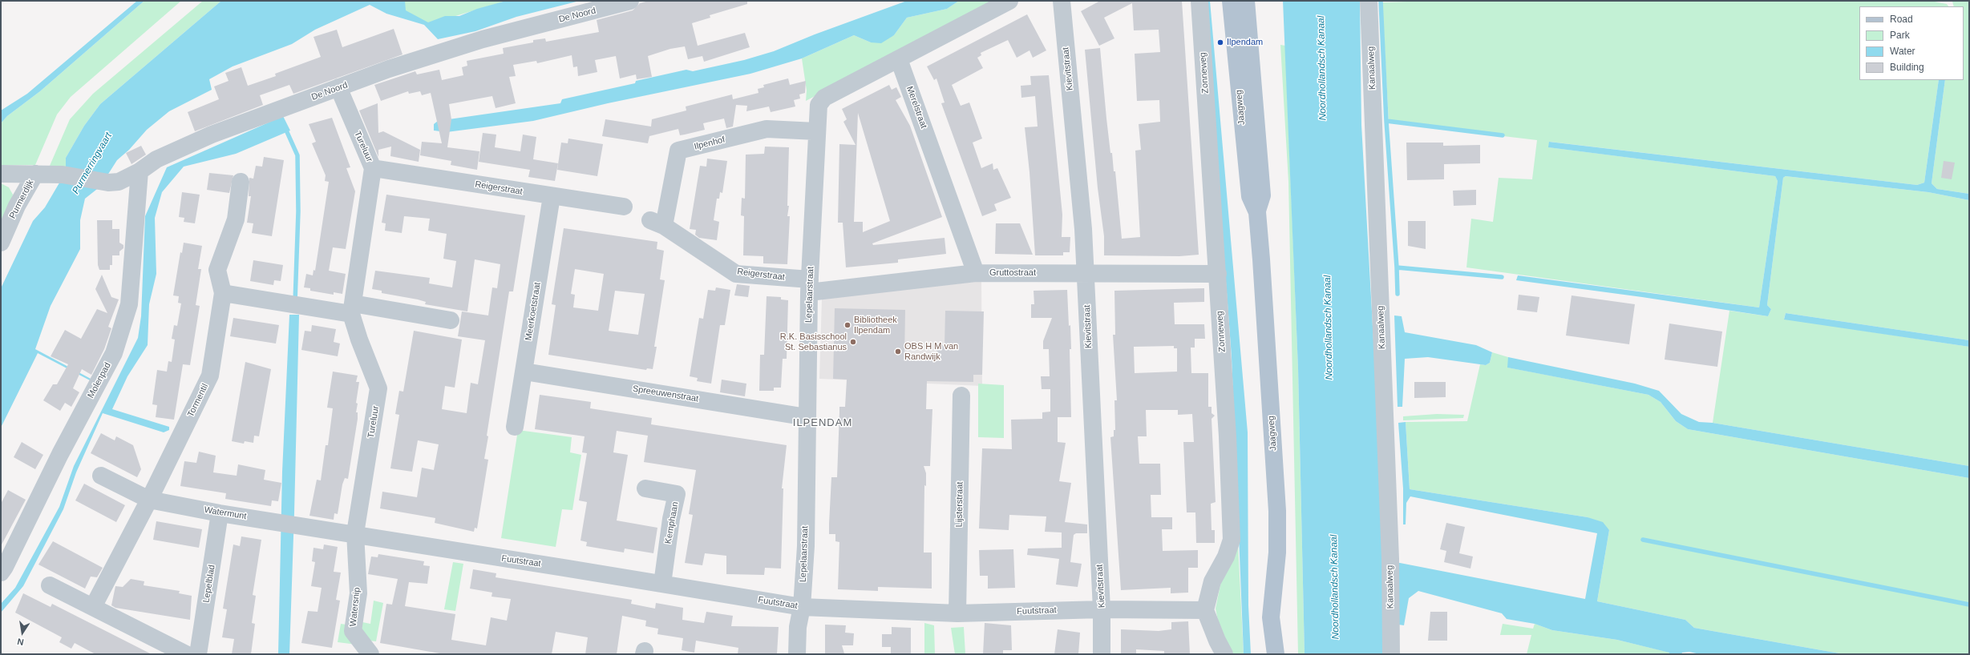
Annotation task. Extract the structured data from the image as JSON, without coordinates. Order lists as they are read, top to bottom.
{
  "streets": {
    "main road": ["Jaagweg"],
    "street": [
      "De Noord",
      "Kanaalweg",
      "Kievitstraat",
      "Zonneweg",
      "Merelstraat",
      "Ilpenhof",
      "Tureluur",
      "Reigerstraat",
      "Purmerdijk",
      "Gruttostraat",
      "Lepelaarstraat",
      "Meerkoetstraat",
      "Molenpad",
      "Spreeuwenstraat",
      "Tormentil",
      "Lijsterstraat",
      "Watermunt",
      "Kemphaan",
      "Fuutstraat",
      "Lepelblad",
      "Watersnip"
    ]
  },
  "crossings": [
    ["De Noord", "Tureluur"],
    ["De Noord", "Purmerdijk"],
    ["De Noord", "Molenpad"],
    ["Kievitstraat", "Gruttostraat"],
    ["Kievitstraat", "Fuutstraat"],
    ["Zonneweg", "Gruttostraat"],
    ["Zonneweg", "Fuutstraat"],
    ["Merelstraat", "Gruttostraat"],
    ["Merelstraat", "Lepelaarstraat"],
    ["Ilpenhof", "Reigerstraat"],
    ["Ilpenhof", "Lepelaarstraat"],
    ["Tureluur", "Reigerstraat"],
    ["Tureluur", "Watermunt"],
    ["Tureluur", "Fuutstraat"],
    ["Tureluur", "Watersnip"],
    ["Reigerstraat", "Gruttostraat"],
    ["Reigerstraat", "Lepelaarstraat"],
    ["Reigerstraat", "Meerkoetstraat"],
    ["Gruttostraat", "Lepelaarstraat"],
    ["Lepelaarstraat", "Spreeuwenstraat"],
    ["Lepelaarstraat", "Fuutstraat"],
    ["Meerkoetstraat", "Spreeuwenstraat"],
    ["Tormentil", "Watermunt"],
    ["Lijsterstraat", "Fuutstraat"],
    ["Watermunt", "Fuutstraat"],
    ["Watermunt", "Lepelblad"],
    ["Watermunt", "Watersnip"],
    ["Kemphaan", "Fuutstraat"],
    ["Fuutstraat", "Watersnip"]
  ],
  "districts": ["ILPENDAM"],
  "water": ["Noordhollandsch Kanaal", "Purmerringvaart"],
  "places": [
    "Ilpendam",
    "Bibliotheek Ilpendam",
    "R.K. Basisschool St. Sebastianus",
    "OBS H M van Randwijk"
  ],
  "legend": [
    "Road",
    "Park",
    "Water",
    "Building"
  ],
  "north": "bottom"
}
